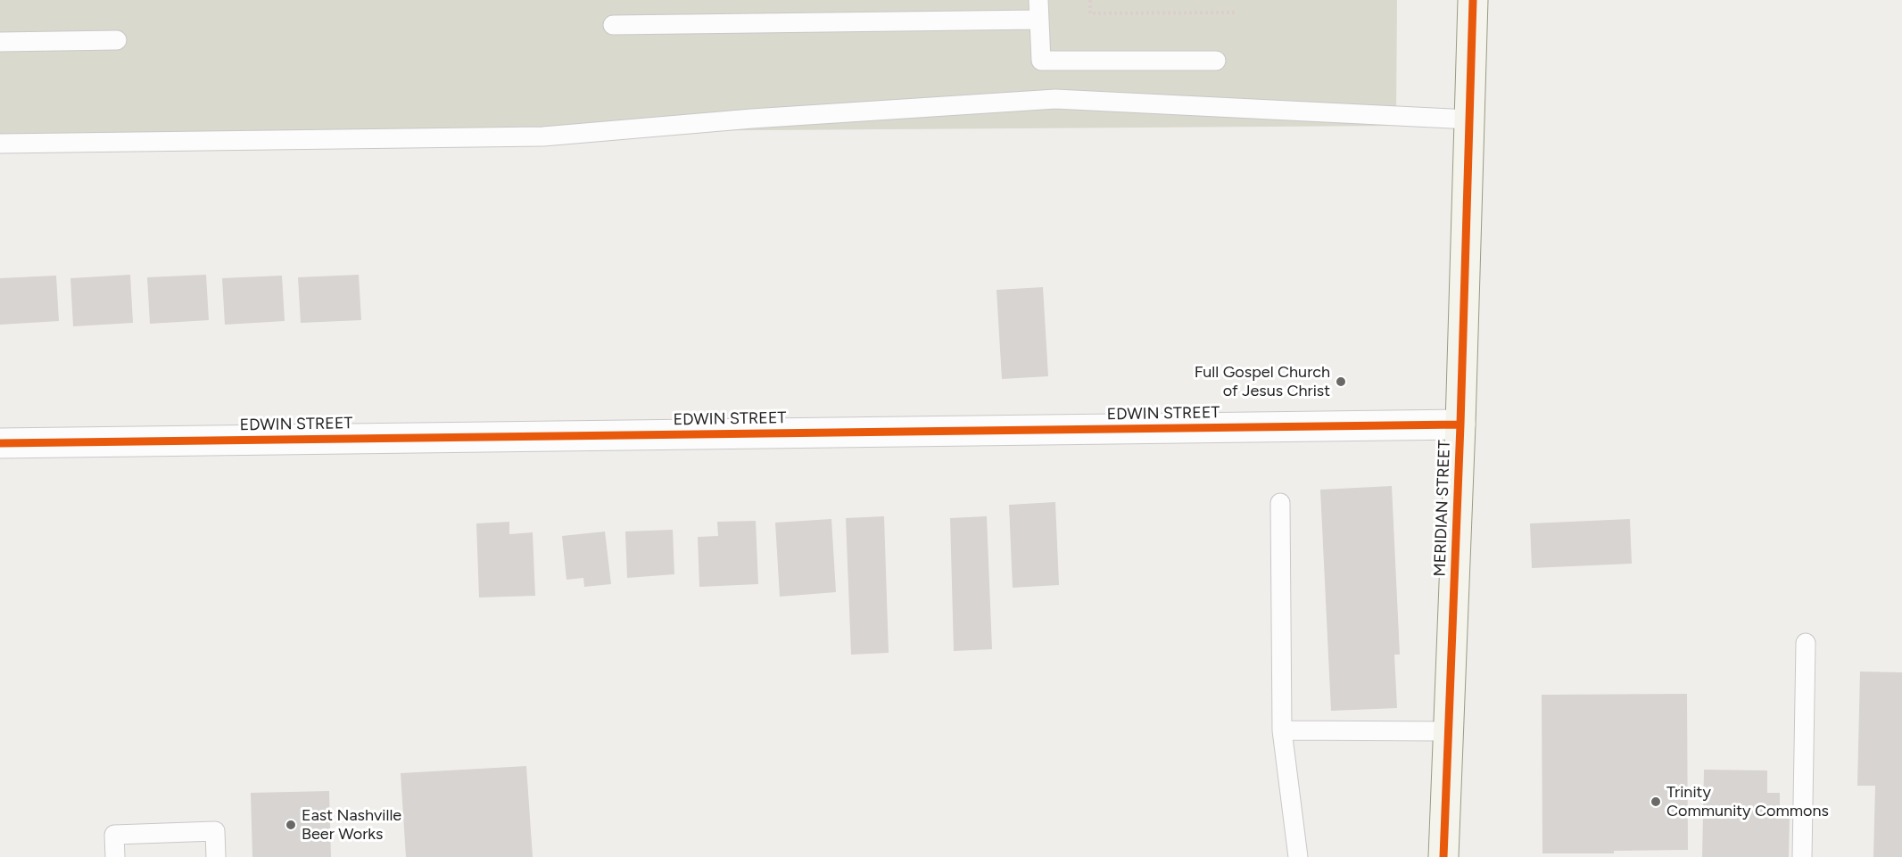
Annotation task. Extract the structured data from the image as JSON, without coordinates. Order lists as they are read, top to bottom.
{
  "streets": {
    "street": ["EDWIN STREET", "MERIDIAN STREET"]
  },
  "crossings": [
    ["EDWIN STREET", "MERIDIAN STREET"]
  ],
  "places": ["Full Gospel Church of Jesus Christ", "Trinity Community Commons", "East Nashville Beer Works"]
}
